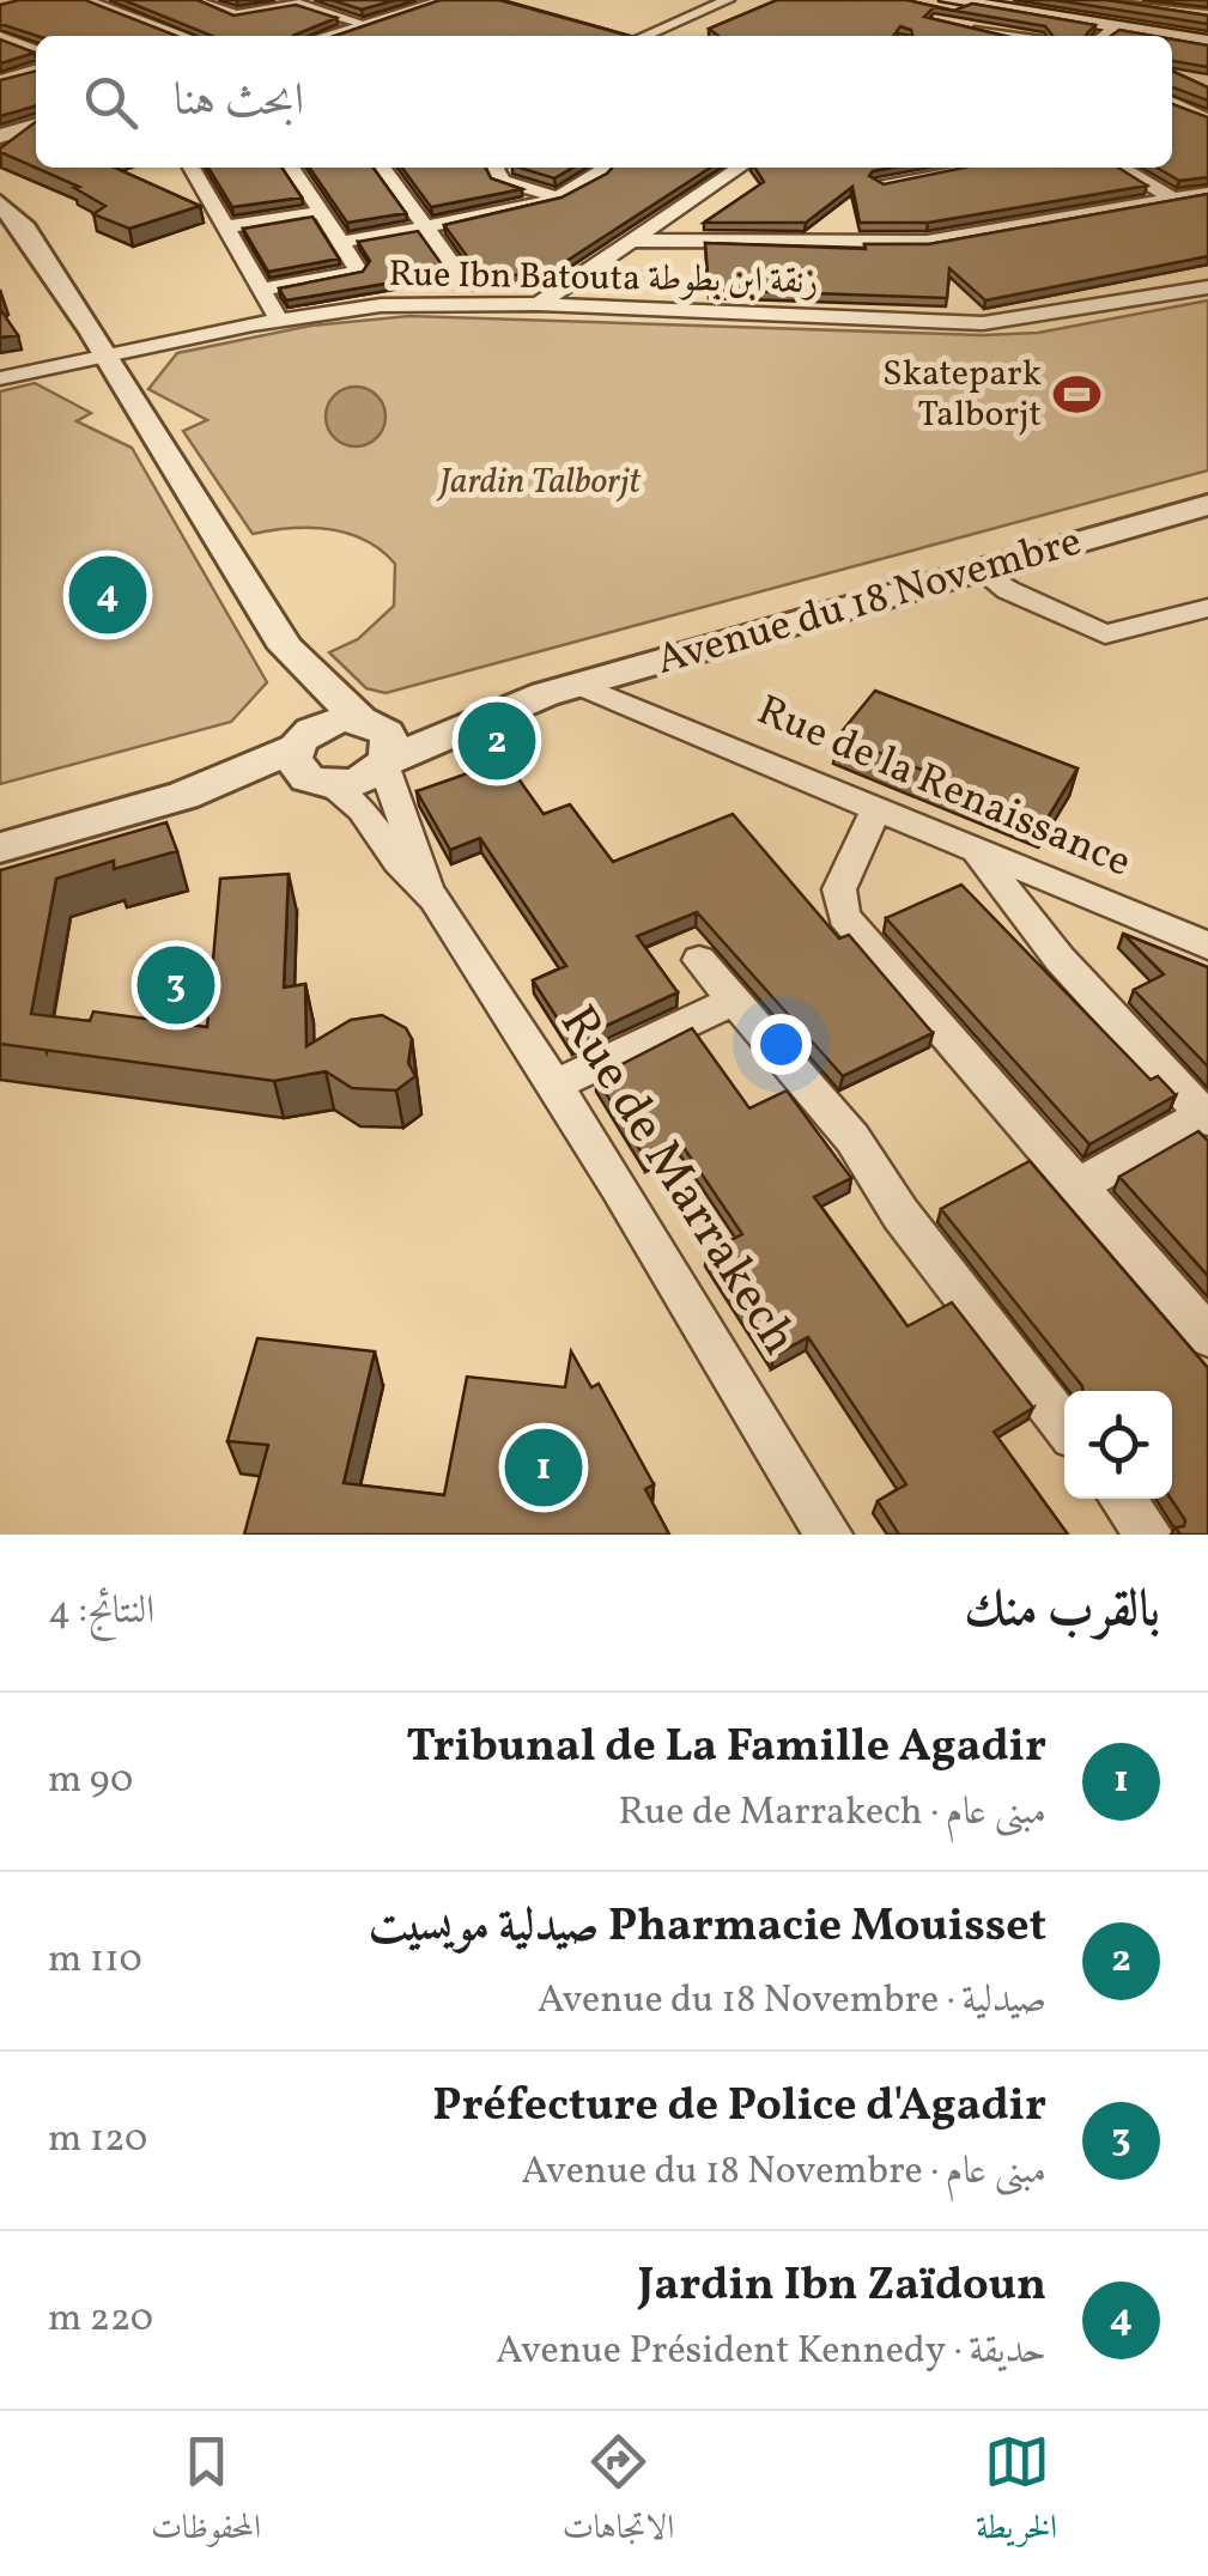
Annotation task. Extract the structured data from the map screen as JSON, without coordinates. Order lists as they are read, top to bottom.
{
  "streets": {
    "street": [
      "Rue Ibn Batouta زنقة ابن بطوطة",
      "Avenue du 18 Novembre",
      "Rue de la Renaissance",
      "Rue de Marrakech"
    ]
  },
  "crossings": [
    ["Avenue du 18 Novembre", "Rue de la Renaissance"],
    ["Avenue du 18 Novembre", "Rue de Marrakech"]
  ],
  "parks": ["Jardin Talborjt"],
  "places": {
    "sports": ["Skatepark Talborjt"]
  },
  "page": {
    "search": "ابحث هنا",
    "pins": [
      "4",
      "2",
      "3",
      "1"
    ],
    "heading": ["بالقرب منك", "النتائج: 4"],
    "list": [
      {
        "mark": "1",
        "name": "Tribunal de La Famille Agadir",
        "note": "مبنى عام · Rue de Marrakech",
        "value": "90 m"
      },
      {
        "mark": "2",
        "name": "Pharmacie Mouisset صيدلية مويسيت",
        "note": "صيدلية · Avenue du 18 Novembre",
        "value": "110 m"
      },
      {
        "mark": "3",
        "name": "Préfecture de Police d'Agadir",
        "note": "مبنى عام · Avenue du 18 Novembre",
        "value": "120 m"
      },
      {
        "mark": "4",
        "name": "Jardin Ibn Zaïdoun",
        "note": "حديقة · Avenue Président Kennedy",
        "value": "220 m"
      }
    ],
    "nav": ["الخريطة", "الاتجاهات", "المحفوظات"]
  }
}
